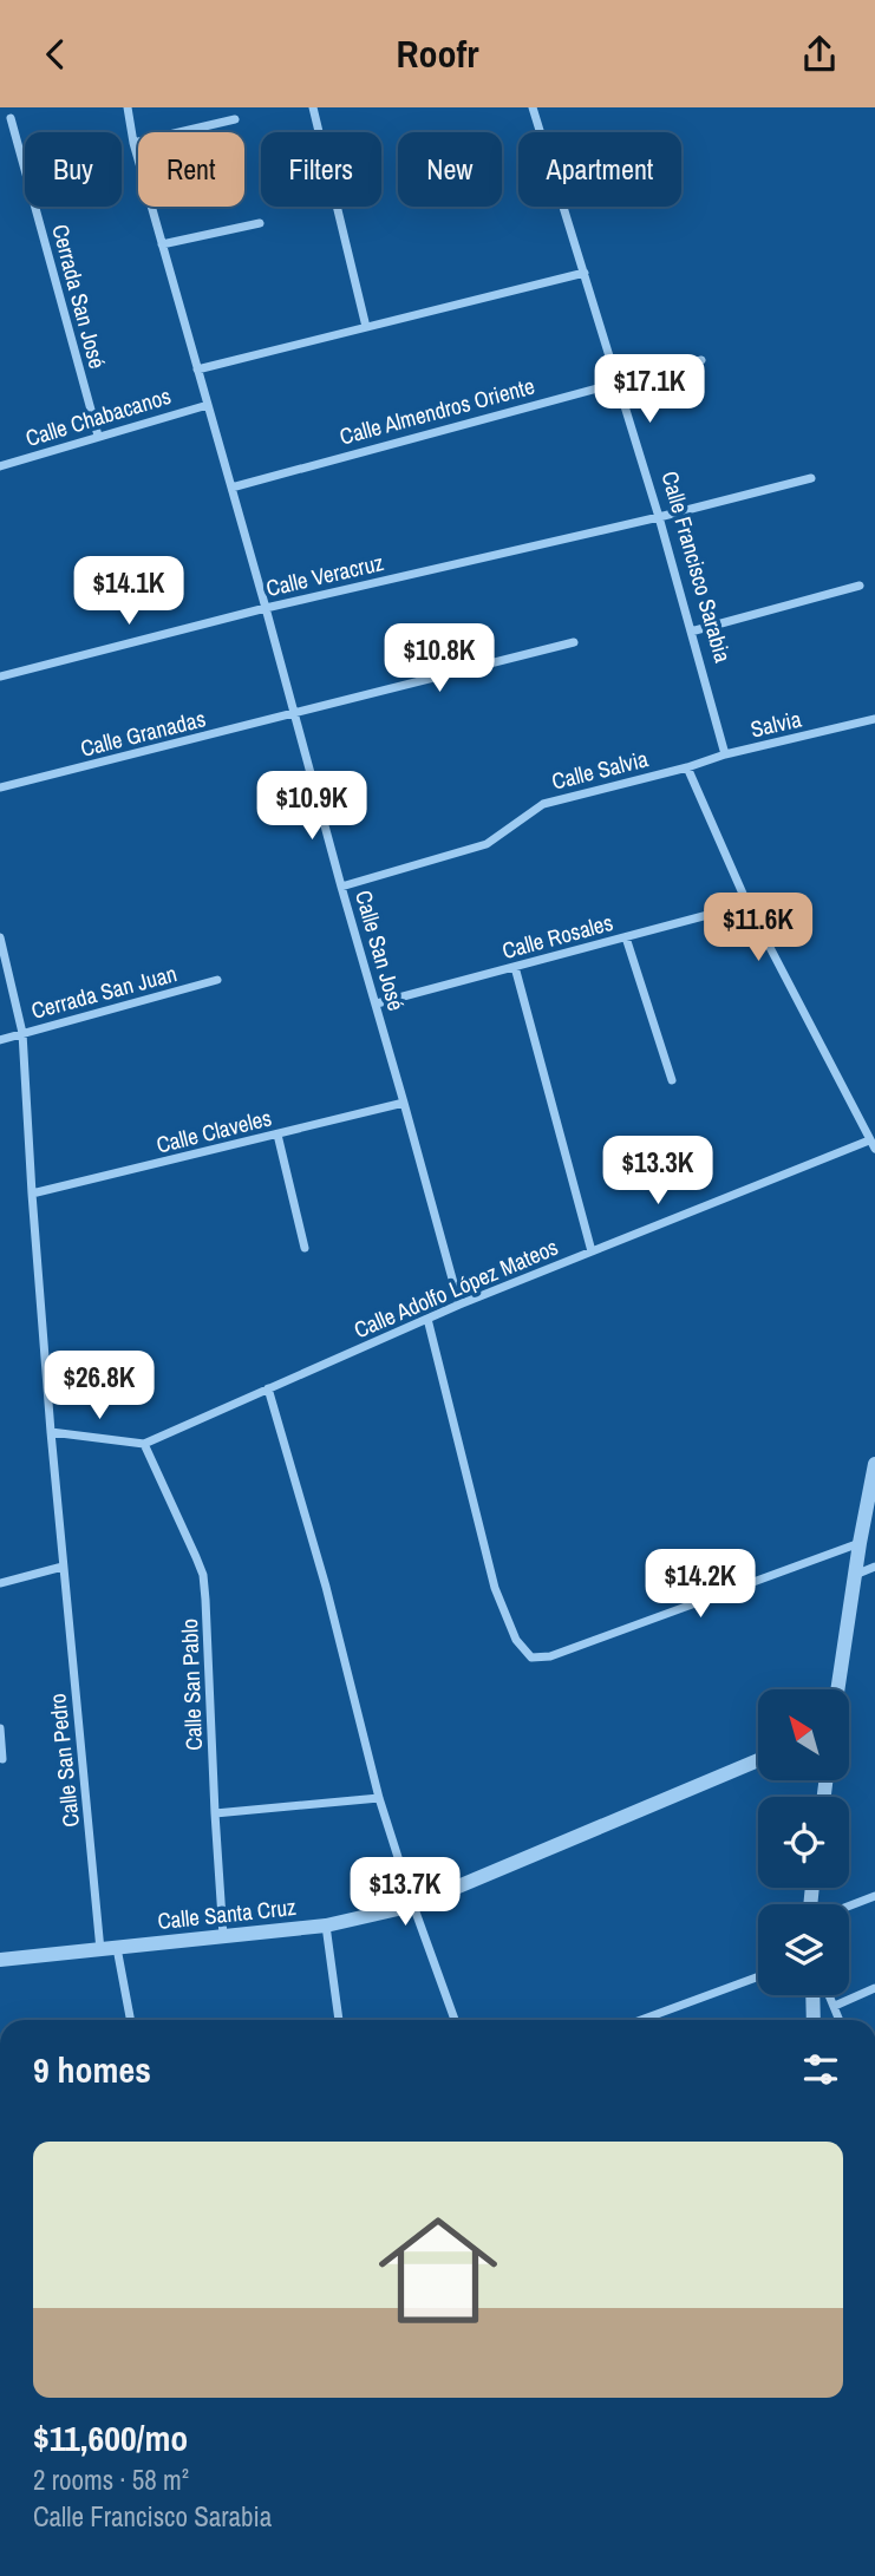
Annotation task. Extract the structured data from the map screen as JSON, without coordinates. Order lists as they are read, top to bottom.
{
  "streets": {
    "street": [
      "Cerrada San José",
      "Calle Almendros Oriente",
      "Calle Chabacanos",
      "Calle Francisco Sarabia",
      "Calle Veracruz",
      "Salvia",
      "Calle Granadas",
      "Calle Salvia",
      "Calle Rosales",
      "Calle San José",
      "Cerrada San Juan",
      "Calle Claveles",
      "Calle Adolfo López Mateos",
      "Calle San Pablo",
      "Calle San Pedro",
      "Calle Santa Cruz"
    ]
  },
  "crossings": [
    ["Cerrada San José", "Calle Chabacanos"],
    ["Calle Almendros Oriente", "Calle Francisco Sarabia"],
    ["Calle Almendros Oriente", "Calle San José"],
    ["Calle Chabacanos", "Calle San José"],
    ["Calle Francisco Sarabia", "Calle Veracruz"],
    ["Calle Francisco Sarabia", "Salvia"],
    ["Calle Veracruz", "Calle San José"],
    ["Salvia", "Calle Salvia"],
    ["Calle Granadas", "Calle San José"],
    ["Calle Salvia", "Calle San José"],
    ["Calle Rosales", "Calle San José"],
    ["Calle San José", "Calle Claveles"],
    ["Calle San José", "Calle Adolfo López Mateos"],
    ["Cerrada San Juan", "Calle San Pedro"],
    ["Calle Claveles", "Calle San Pedro"],
    ["Calle Adolfo López Mateos", "Calle San Pablo"],
    ["Calle San Pablo", "Calle Santa Cruz"],
    ["Calle San Pedro", "Calle Santa Cruz"]
  ],
  "north": "top left",
  "page": {
    "header": "Roofr",
    "chip": [
      "Buy",
      "Rent",
      "Filters",
      "New",
      "Apartment"
    ],
    "price": [
      "$17.1K",
      "$14.1K",
      "$10.8K",
      "$10.9K",
      "$11.6K",
      "$13.3K",
      "$26.8K",
      "$14.2K",
      "$13.7K"
    ],
    "heading": "9 homes",
    "list": [
      {
        "name": "$11,600/mo",
        "note": "2 rooms · 58 m² · Calle Francisco Sarabia"
      }
    ]
  }
}
